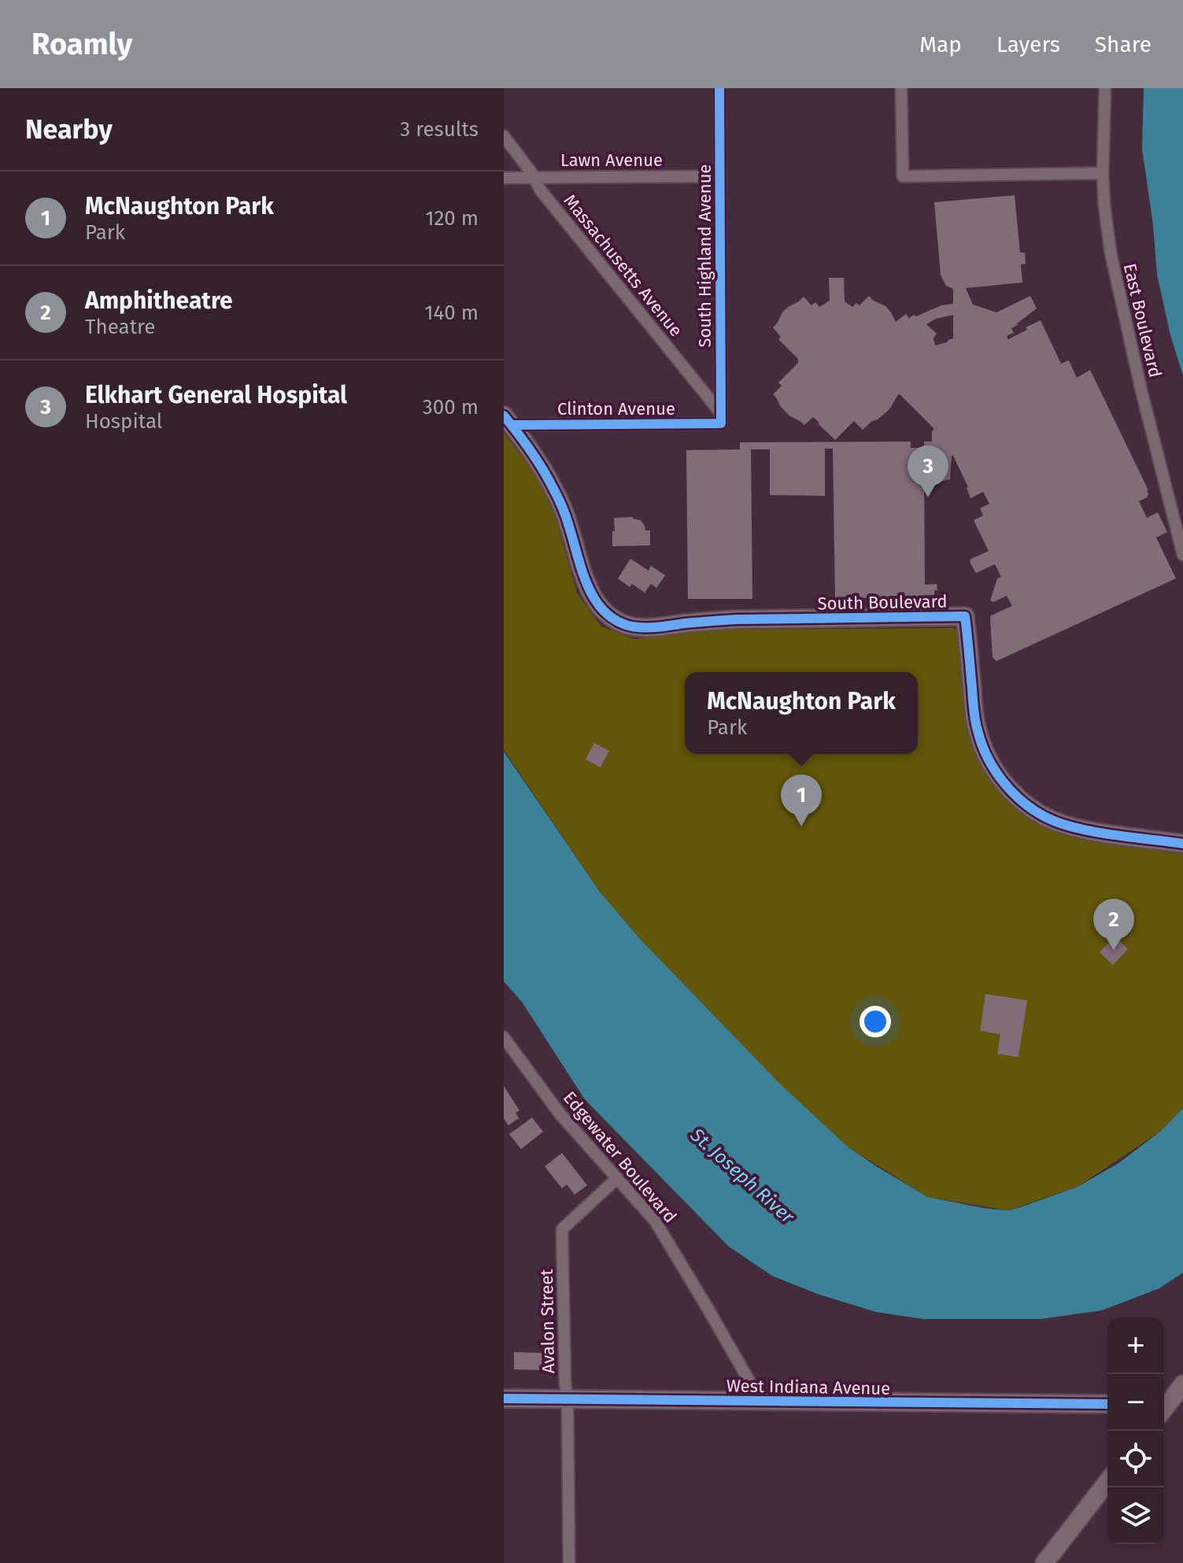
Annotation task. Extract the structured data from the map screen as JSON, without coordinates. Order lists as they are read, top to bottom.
{
  "streets": {
    "street": [
      "Lawn Avenue",
      "South Highland Avenue",
      "Massachusetts Avenue",
      "East Boulevard",
      "Clinton Avenue",
      "South Boulevard",
      "Edgewater Boulevard",
      "Avalon Street",
      "West Indiana Avenue"
    ]
  },
  "crossings": [
    ["Lawn Avenue", "South Highland Avenue"],
    ["Lawn Avenue", "Massachusetts Avenue"],
    ["South Highland Avenue", "Massachusetts Avenue"],
    ["South Highland Avenue", "Clinton Avenue"],
    ["Massachusetts Avenue", "Clinton Avenue"],
    ["Clinton Avenue", "South Boulevard"],
    ["Edgewater Boulevard", "Avalon Street"],
    ["Edgewater Boulevard", "West Indiana Avenue"],
    ["Avalon Street", "West Indiana Avenue"]
  ],
  "water": ["St. Joseph River"],
  "page": {
    "header": "Roamly",
    "nav": ["Map", "Layers", "Share"],
    "heading": ["Nearby", "3 results"],
    "list": [
      {
        "mark": "1",
        "name": "McNaughton Park",
        "note": "Park",
        "value": "120 m"
      },
      {
        "mark": "2",
        "name": "Amphitheatre",
        "note": "Theatre",
        "value": "140 m"
      },
      {
        "mark": "3",
        "name": "Elkhart General Hospital",
        "note": "Hospital",
        "value": "300 m"
      }
    ],
    "pins": ["3", "1", "2"],
    "popup": ["McNaughton Park", "Park"],
    "map_buttons": ["+", "−"]
  }
}
